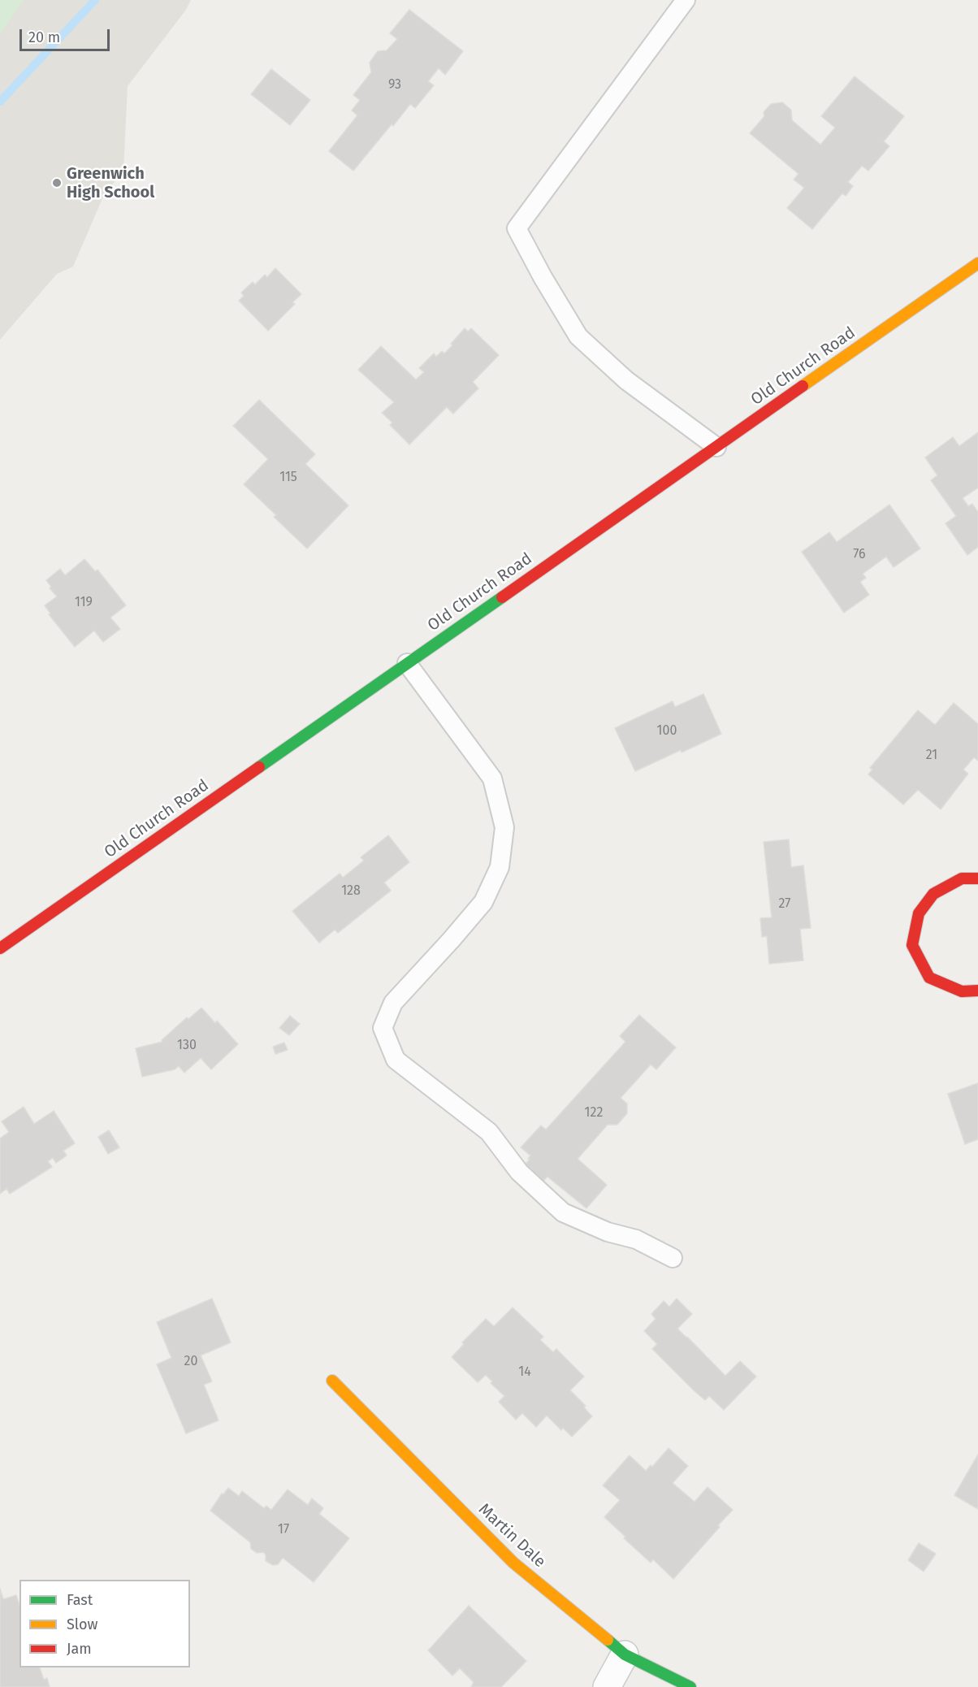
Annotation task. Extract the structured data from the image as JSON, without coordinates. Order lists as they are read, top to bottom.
{
  "streets": {
    "street": ["Old Church Road", "Martin Dale"]
  },
  "places": ["Greenwich High School"],
  "house_numbers": [
    "93",
    "115",
    "76",
    "119",
    "100",
    "21",
    "128",
    "27",
    "130",
    "122",
    "20",
    "14",
    "17"
  ],
  "legend": ["Fast", "Slow", "Jam"],
  "scale_bar": "20 m"
}
